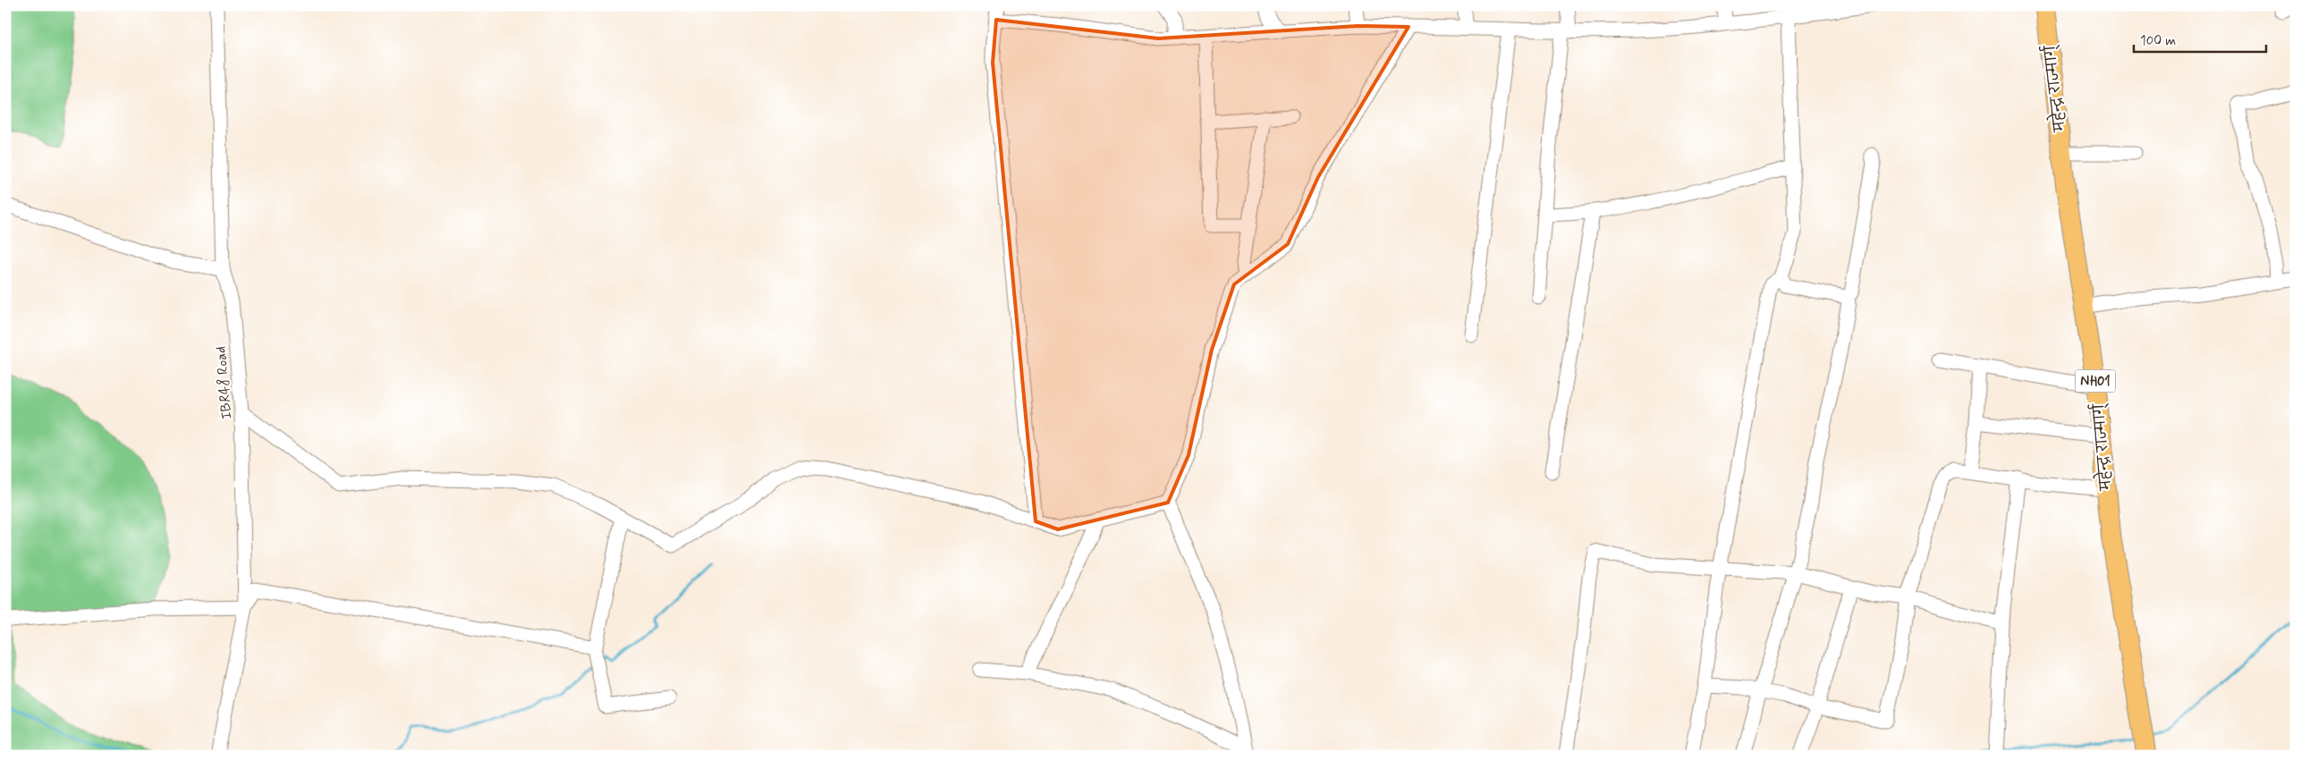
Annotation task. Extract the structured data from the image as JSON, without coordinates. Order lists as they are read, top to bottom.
{
  "streets": {
    "highway": ["महेन्द्र राज्मार्ग्", "NH01"],
    "street": ["IBR48 Road"]
  },
  "scale_bar": "100 m"
}
